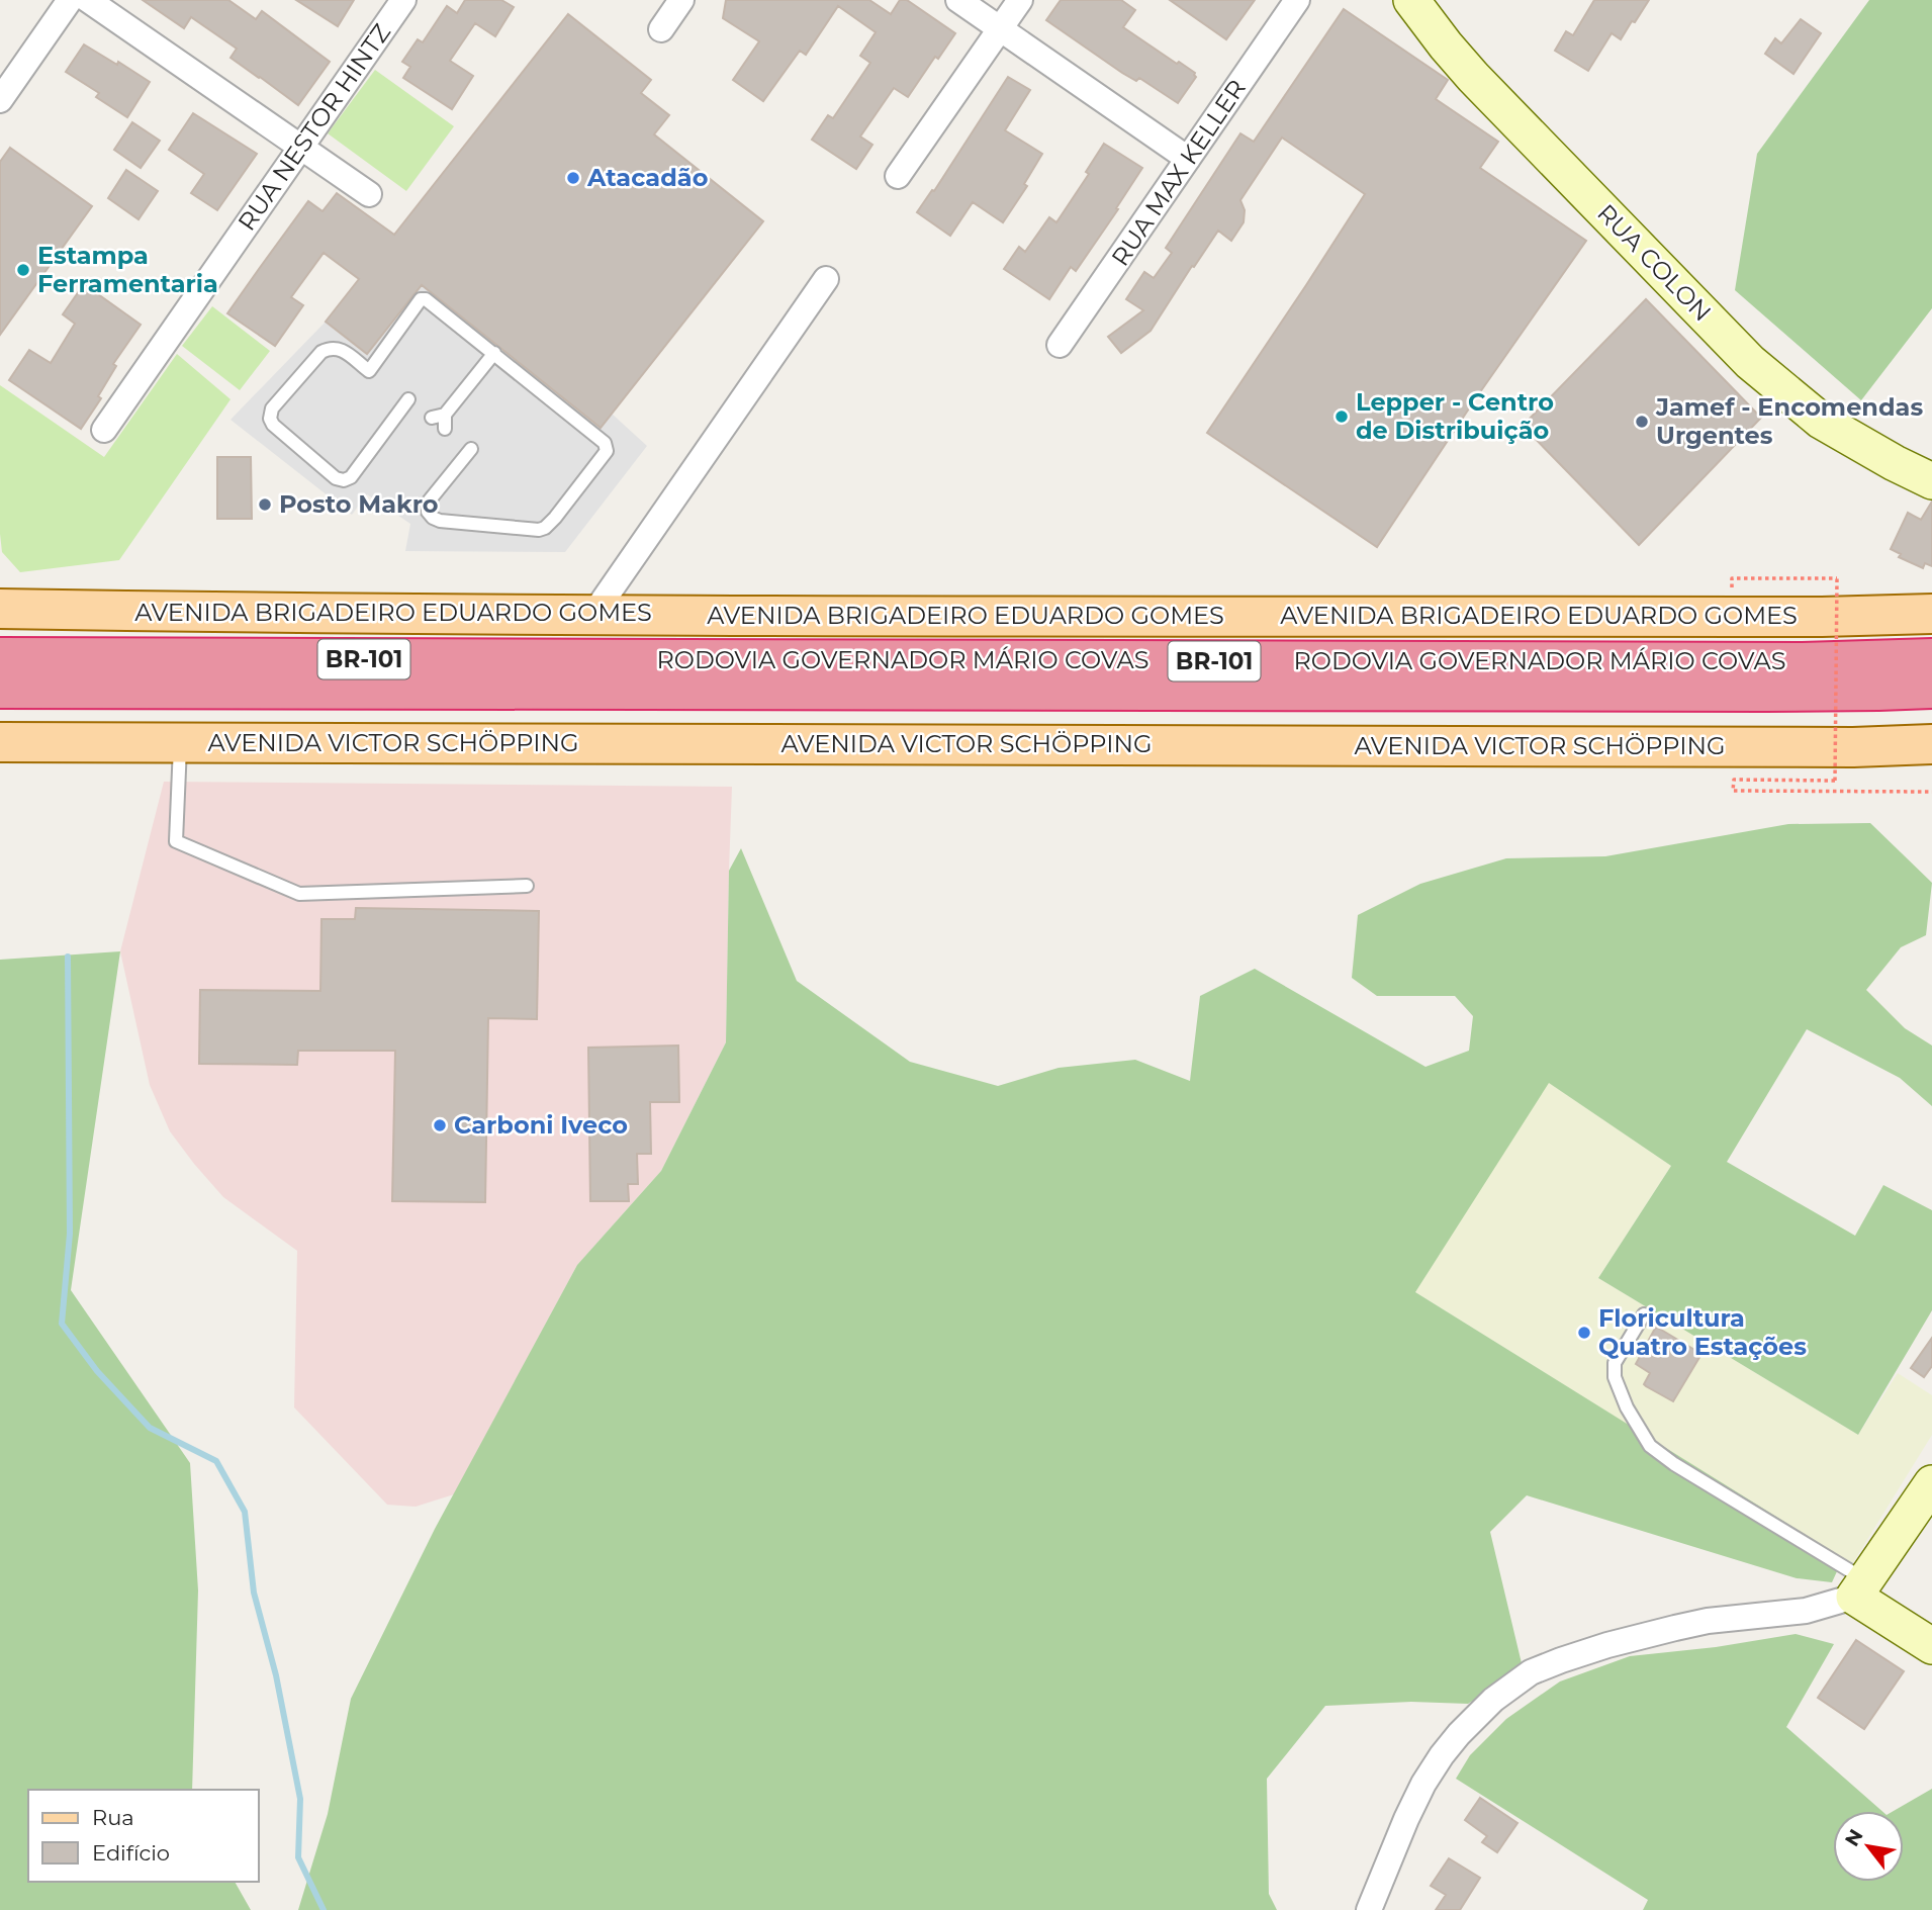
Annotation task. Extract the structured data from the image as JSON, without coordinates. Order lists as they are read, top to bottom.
{
  "streets": {
    "highway": ["BR-101", "RODOVIA GOVERNADOR MÁRIO COVAS"],
    "main road": ["AVENIDA BRIGADEIRO EDUARDO GOMES", "AVENIDA VICTOR SCHÖPPING"],
    "street": ["RUA NESTOR HINTZ", "RUA MAX KELLER", "RUA COLON"]
  },
  "places": [
    "Atacadão",
    "Estampa Ferramentaria",
    "Lepper - Centro de Distribuição",
    "Jamef - Encomendas Urgentes",
    "Posto Makro",
    "Carboni Iveco",
    "Floricultura Quatro Estações"
  ],
  "legend": ["Rua", "Edifício"],
  "north": "top left"
}
